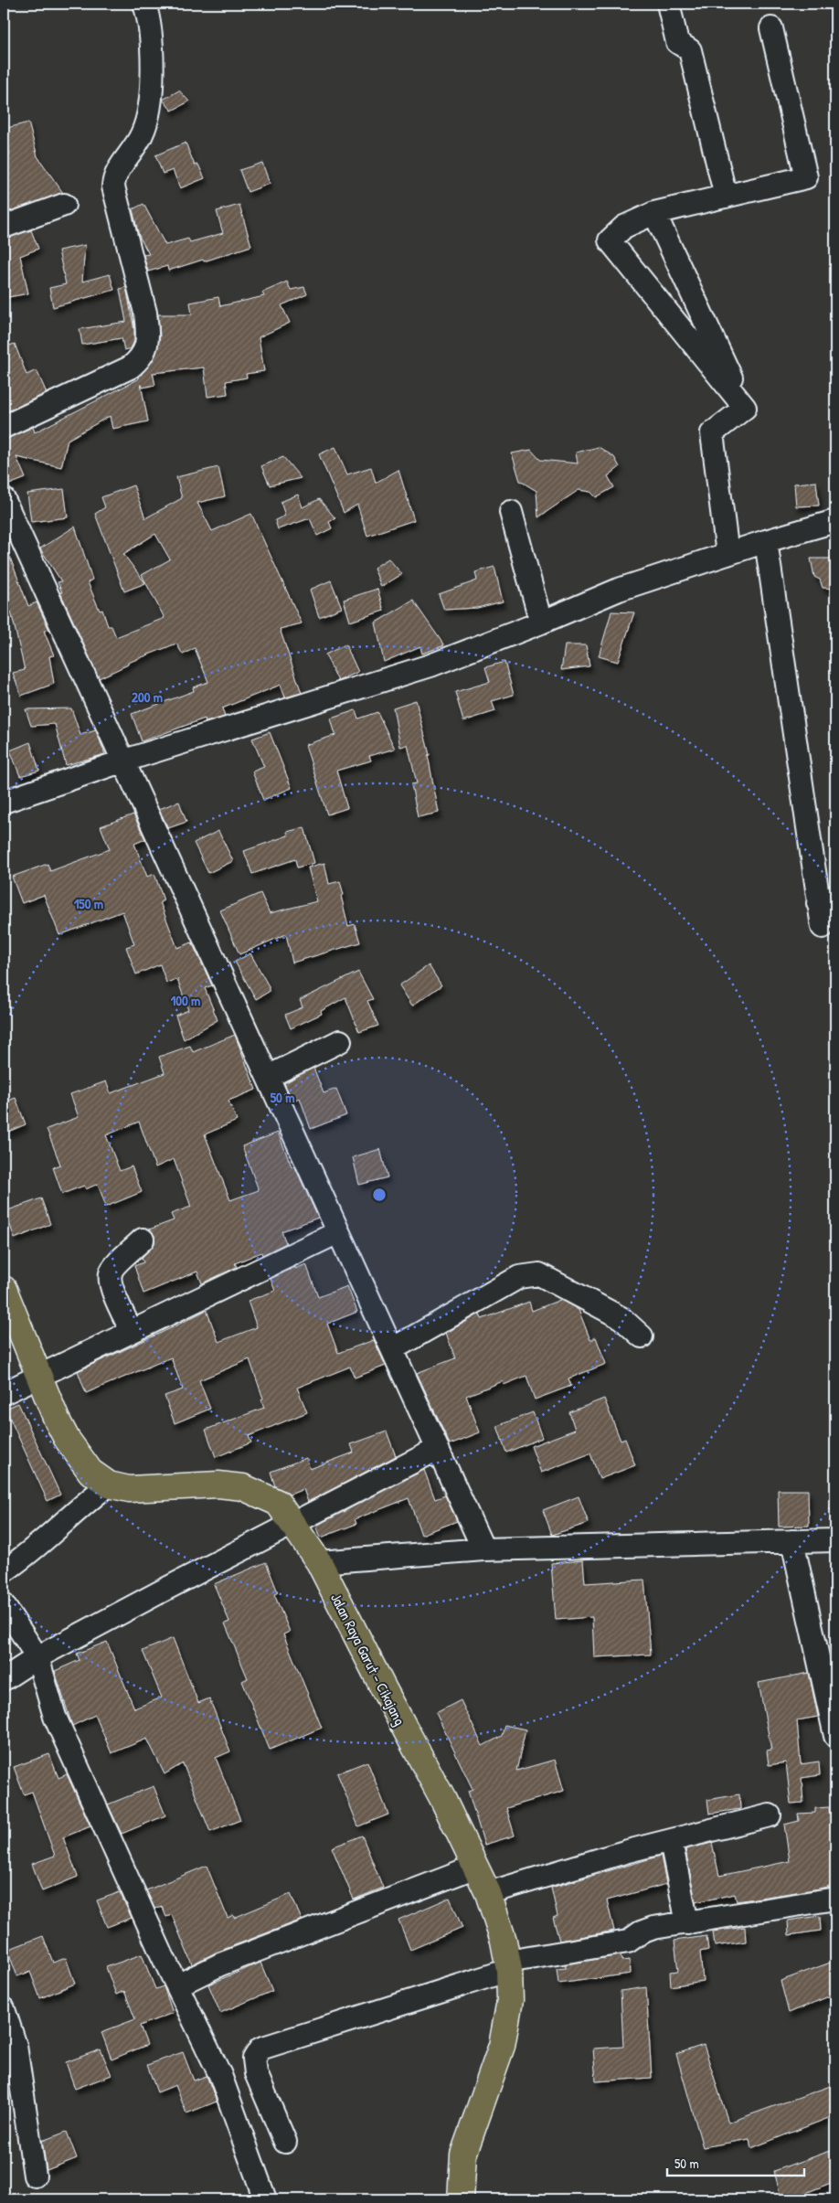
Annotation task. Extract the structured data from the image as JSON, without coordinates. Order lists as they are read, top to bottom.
{
  "streets": {
    "main road": ["Jalan Raya Garut - Cikajang"]
  },
  "scale_bar": "50 m",
  "rings": [
    "200 m",
    "150 m",
    "100 m",
    "50 m"
  ]
}
